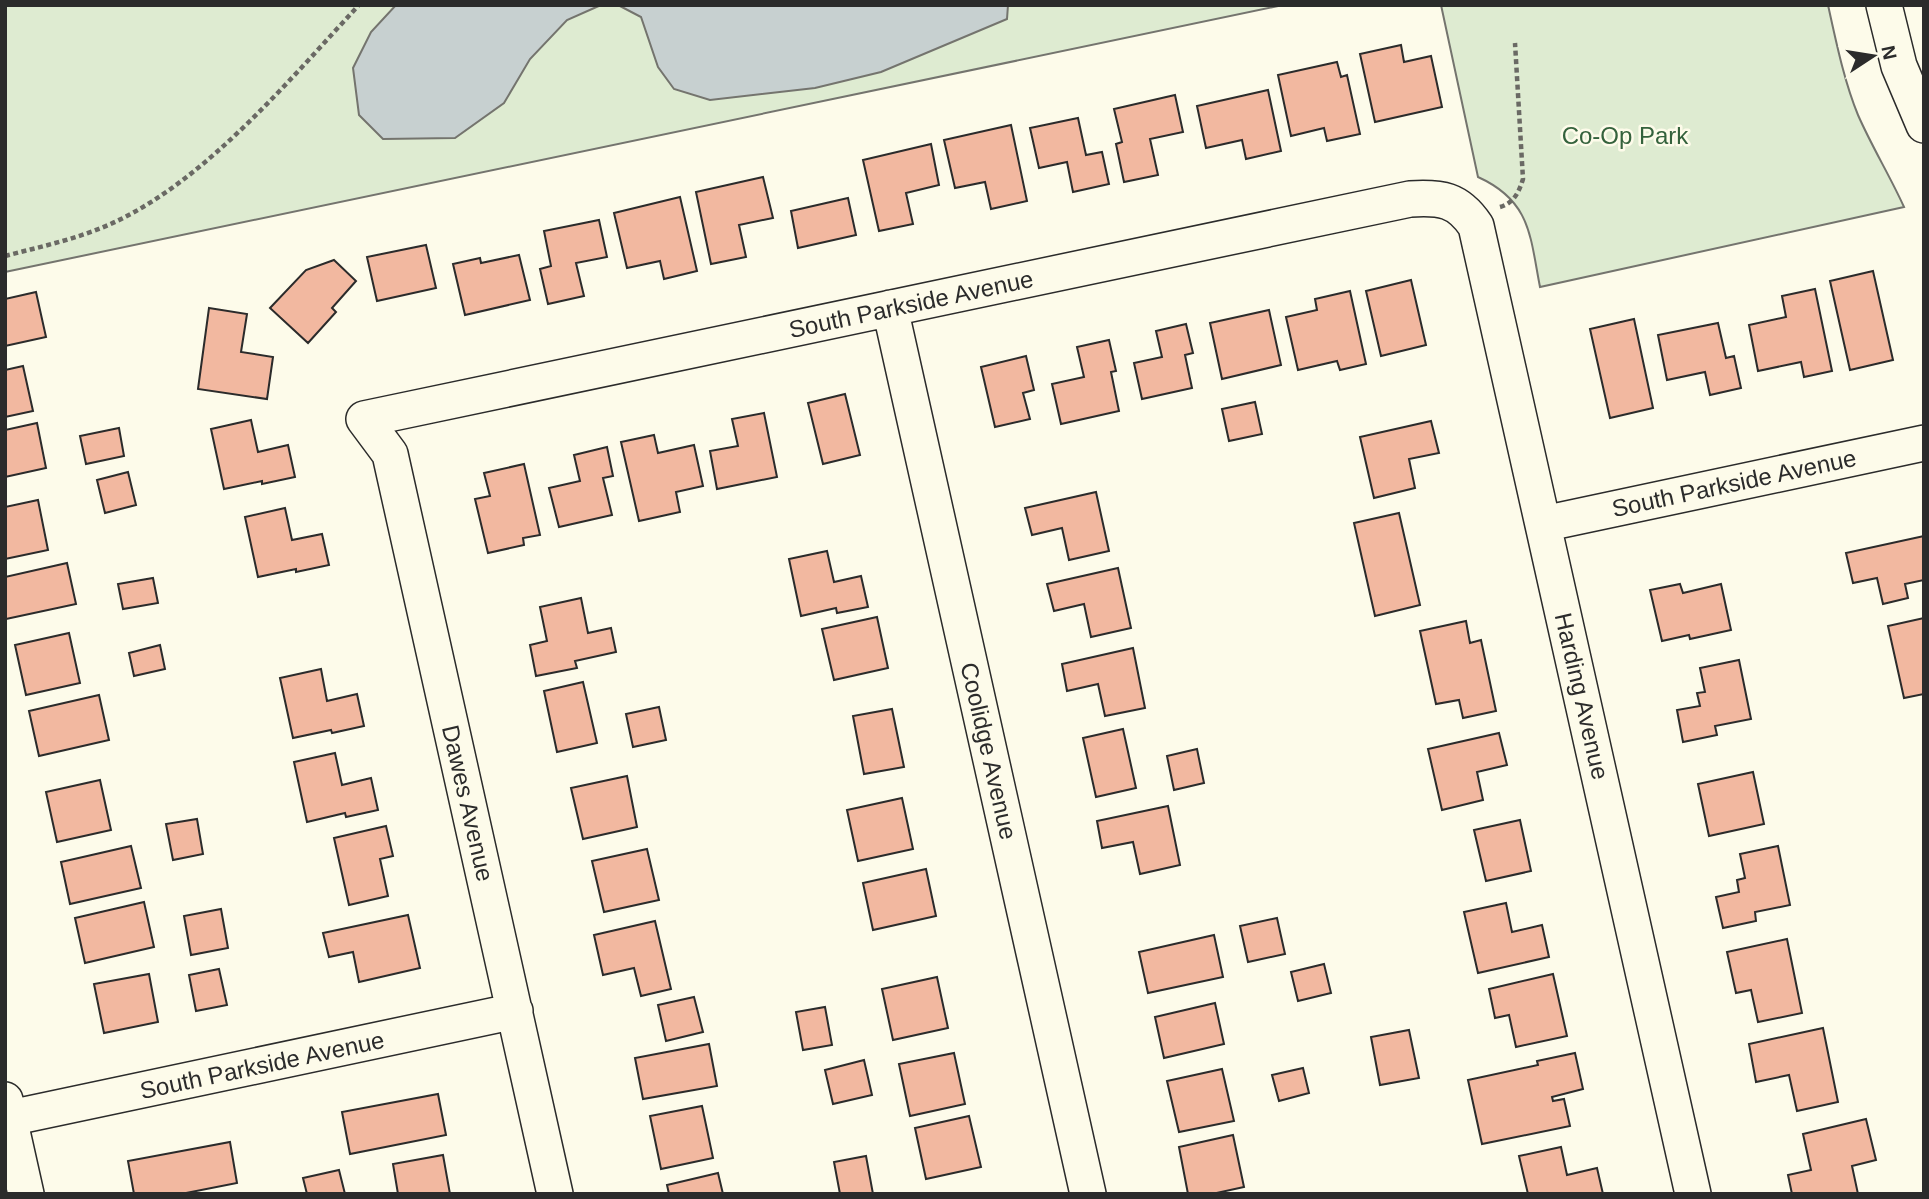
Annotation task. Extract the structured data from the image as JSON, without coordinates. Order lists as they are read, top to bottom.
{
  "streets": {
    "street": [
      "South Parkside Avenue",
      "Harding Avenue",
      "Coolidge Avenue",
      "Dawes Avenue"
    ]
  },
  "crossings": [
    ["South Parkside Avenue", "Harding Avenue"],
    ["South Parkside Avenue", "Coolidge Avenue"],
    ["South Parkside Avenue", "Dawes Avenue"]
  ],
  "parks": ["Co-Op Park"],
  "north": "right"
}
